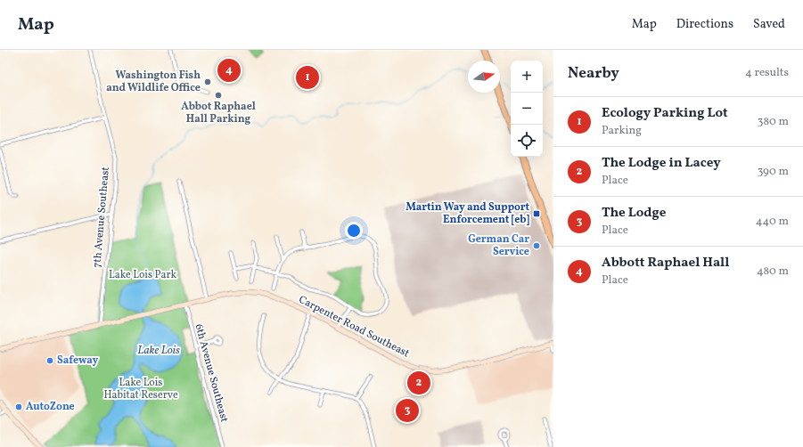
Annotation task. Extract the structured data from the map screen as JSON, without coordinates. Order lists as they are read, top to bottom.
{
  "streets": {
    "main road": ["Carpenter Road Southeast"],
    "street": ["7th Avenue Southeast", "6th Avenue Southeast"]
  },
  "crossings": [
    ["7th Avenue Southeast", "Carpenter Road Southeast"],
    ["Carpenter Road Southeast", "6th Avenue Southeast"]
  ],
  "water": ["Lake Lois"],
  "parks": ["Lake Lois Park", "Lake Lois Habitat Reserve"],
  "places": {
    "other": [
      "Washington Fish and Wildlife Office",
      "Abbot Raphael Hall Parking",
      "German Car Service",
      "Safeway",
      "AutoZone"
    ],
    "transit": ["Martin Way and Support Enforcement [eb]"]
  },
  "north": "right",
  "page": {
    "header": "Map",
    "nav": ["Map", "Directions", "Saved"],
    "heading": ["Nearby", "4 results"],
    "pins": [
      "4",
      "1",
      "2",
      "3"
    ],
    "map_buttons": ["+", "−"],
    "list": [
      {
        "mark": "1",
        "name": "Ecology Parking Lot",
        "note": "Parking",
        "value": "380 m"
      },
      {
        "mark": "2",
        "name": "The Lodge in Lacey",
        "note": "Place",
        "value": "390 m"
      },
      {
        "mark": "3",
        "name": "The Lodge",
        "note": "Place",
        "value": "440 m"
      },
      {
        "mark": "4",
        "name": "Abbott Raphael Hall",
        "note": "Place",
        "value": "480 m"
      }
    ]
  }
}
